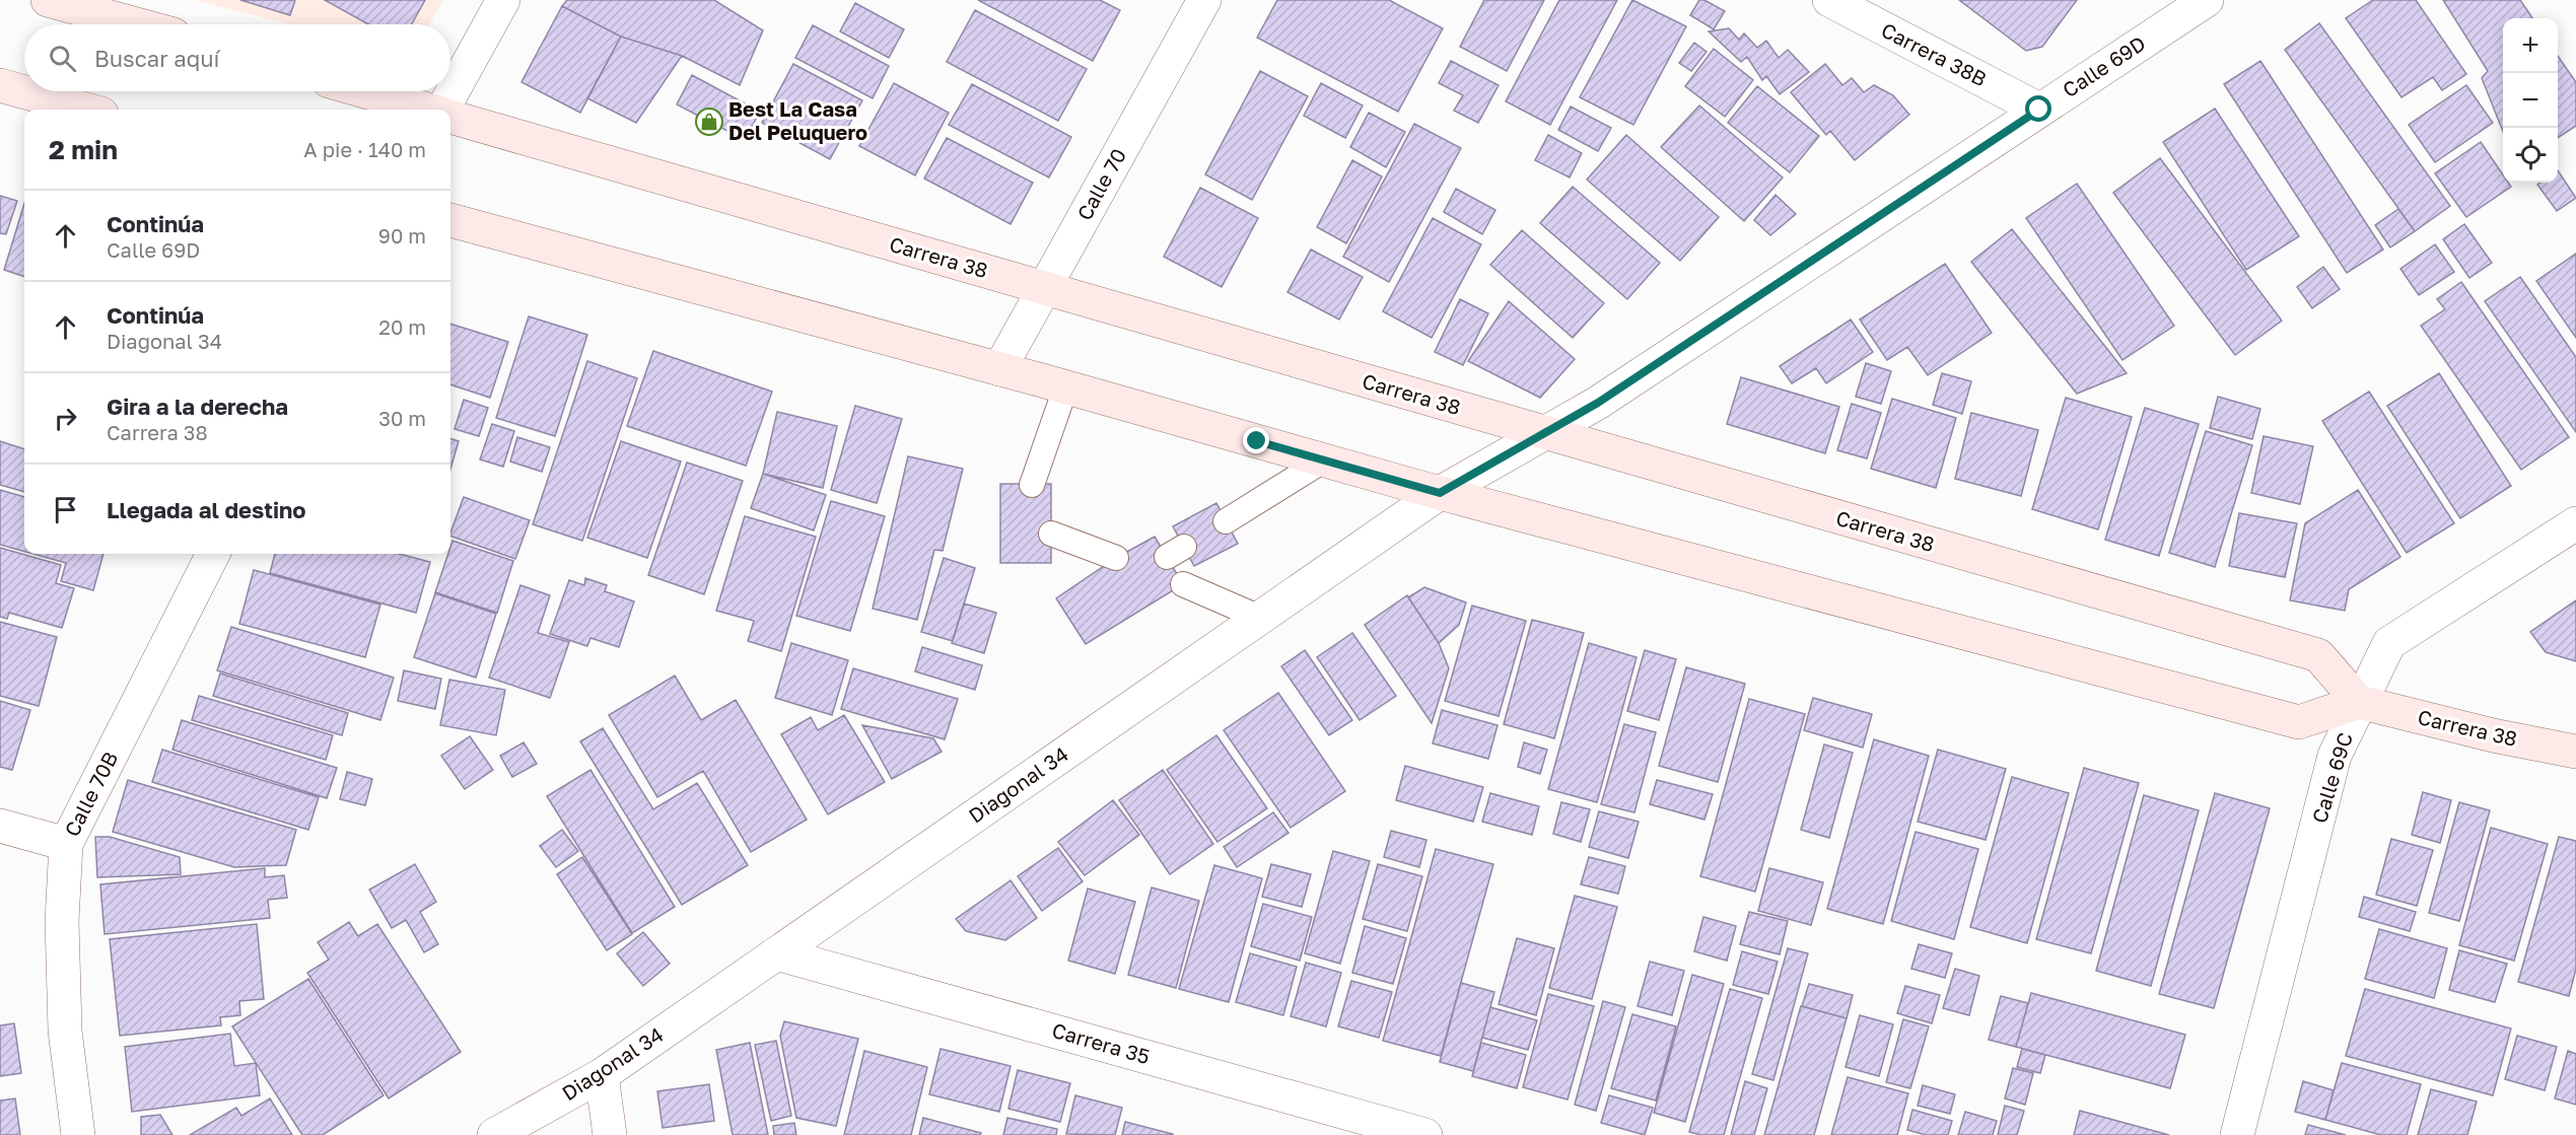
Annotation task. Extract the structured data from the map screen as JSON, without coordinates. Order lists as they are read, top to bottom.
{
  "streets": {
    "main road": ["Carrera 38"],
    "street": [
      "Carrera 38B",
      "Calle 69D",
      "Calle 70",
      "Calle 69C",
      "Diagonal 34",
      "Calle 70B",
      "Carrera 35"
    ]
  },
  "crossings": [
    ["Carrera 38B", "Calle 69D"],
    ["Calle 69D", "Carrera 38"],
    ["Calle 69D", "Diagonal 34"],
    ["Calle 70", "Carrera 38"],
    ["Carrera 38", "Calle 69C"],
    ["Carrera 38", "Diagonal 34"],
    ["Diagonal 34", "Carrera 35"]
  ],
  "places": {
    "shop": ["Best La Casa Del Peluquero"]
  },
  "page": {
    "map_buttons": ["+", "−"],
    "search": "Buscar aquí",
    "heading": ["2 min", "A pie · 140 m"],
    "list": [
      ["Continúa", "Calle 69D", "90 m"],
      ["Continúa", "Diagonal 34", "20 m"],
      ["Gira a la derecha", "Carrera 38", "30 m"],
      "Llegada al destino"
    ]
  }
}
